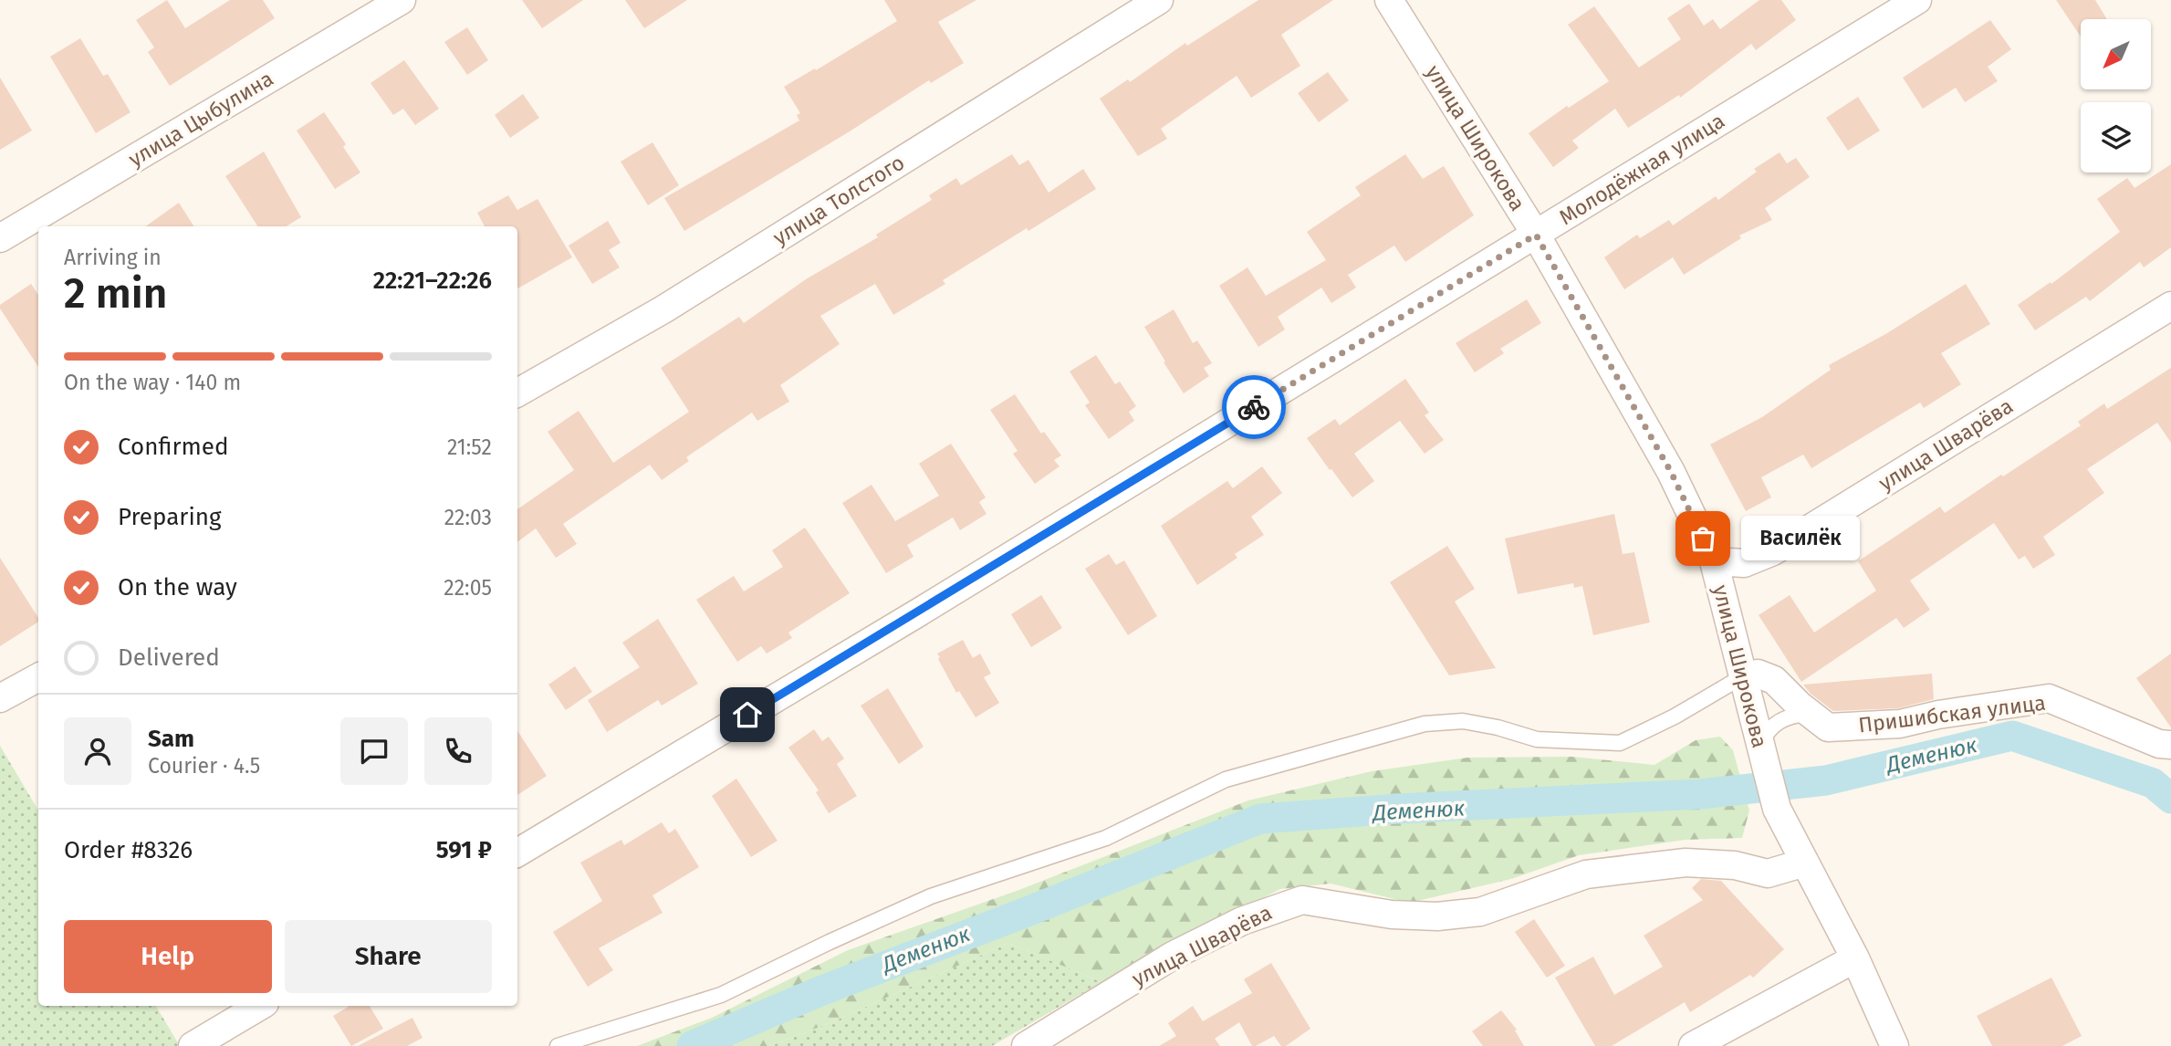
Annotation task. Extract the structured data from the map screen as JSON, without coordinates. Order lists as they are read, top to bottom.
{
  "streets": {
    "street": [
      "улица Цыбулина",
      "улица Широкова",
      "Молодёжная улица",
      "улица Толстого",
      "улица Шварёва",
      "Пришибская улица"
    ]
  },
  "crossings": [
    ["улица Широкова", "Молодёжная улица"],
    ["улица Широкова", "улица Шварёва"],
    ["улица Широкова", "Пришибская улица"]
  ],
  "water": ["Деменюк"],
  "places": ["Василёк"],
  "north": "bottom left",
  "page": {
    "heading": ["2 min", "Arriving in", "22:21–22:26"],
    "panel": [
      "Sam",
      "Courier · 4.5",
      "Order #8326",
      "591 ₽"
    ],
    "bar": "On the way · 140 m",
    "list": [
      ["Confirmed", "21:52"],
      ["Preparing", "22:03"],
      ["On the way", "22:05"],
      "Delivered"
    ],
    "bubble": "Василёк",
    "buttons": ["Help", "Share"]
  }
}
